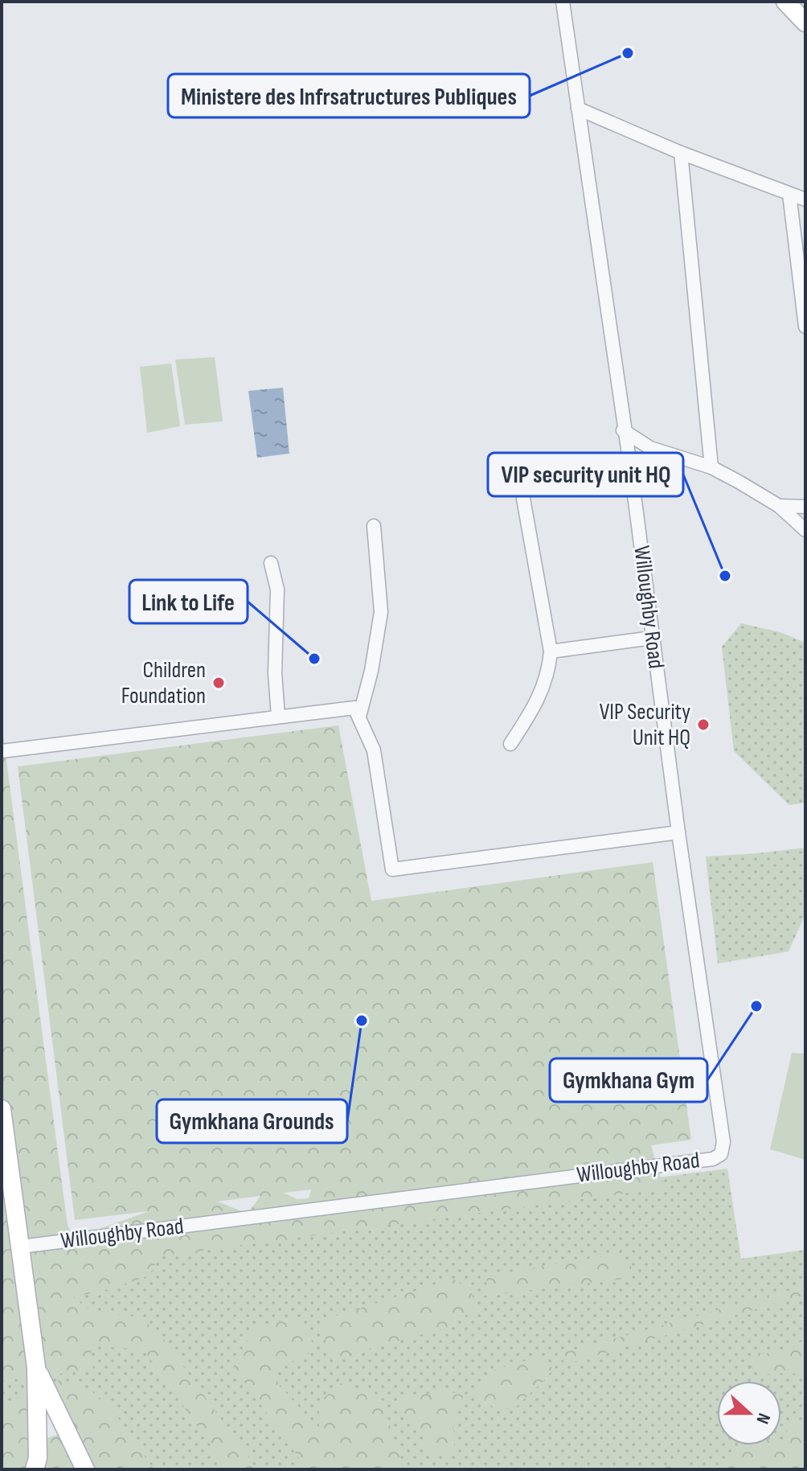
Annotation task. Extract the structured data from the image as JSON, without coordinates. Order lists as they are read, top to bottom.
{
  "streets": {
    "street": ["Willoughby Road"]
  },
  "places": [
    "Ministere des Infrsatructures Publiques",
    "VIP security unit HQ",
    "Link to Life",
    "Children Foundation",
    "VIP Security Unit HQ",
    "Gymkhana Gym",
    "Gymkhana Grounds"
  ],
  "north": "right"
}
